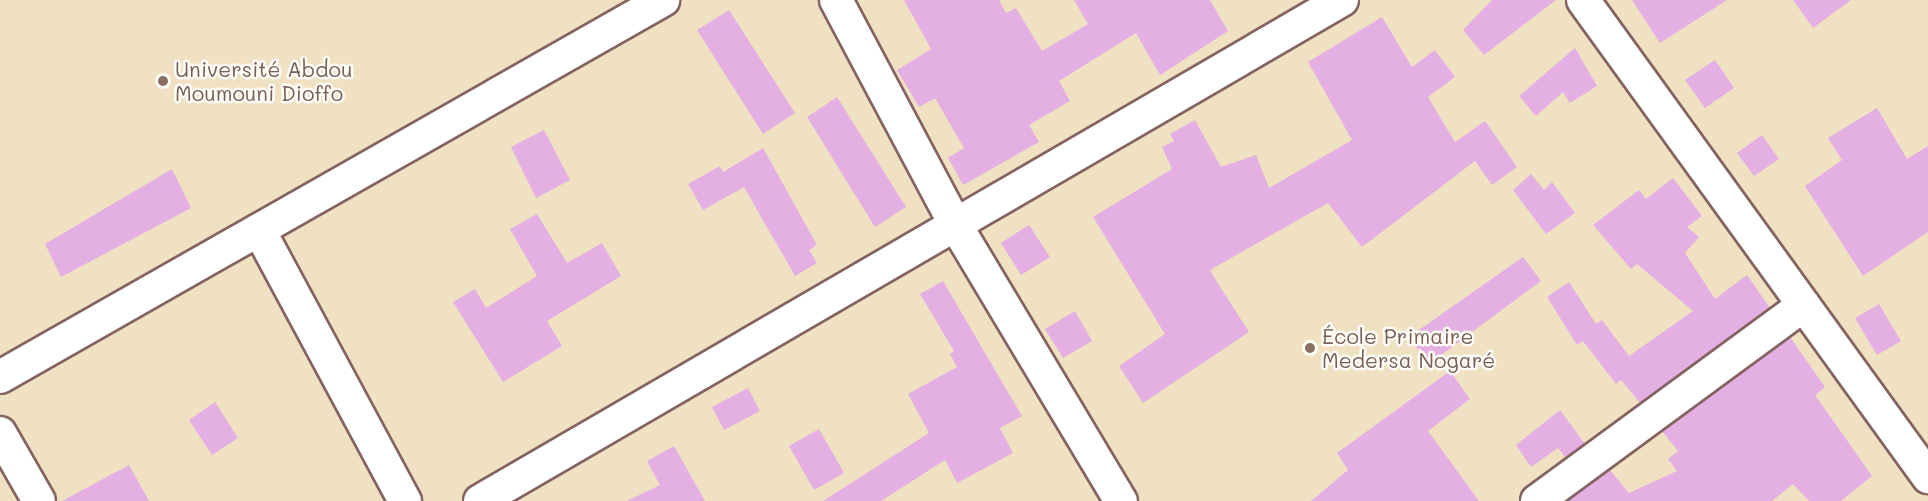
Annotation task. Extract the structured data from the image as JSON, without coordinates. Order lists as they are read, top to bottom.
{
  "places": ["Université Abdou Moumouni Dioffo", "École Primaire Medersa Nogaré"]
}
